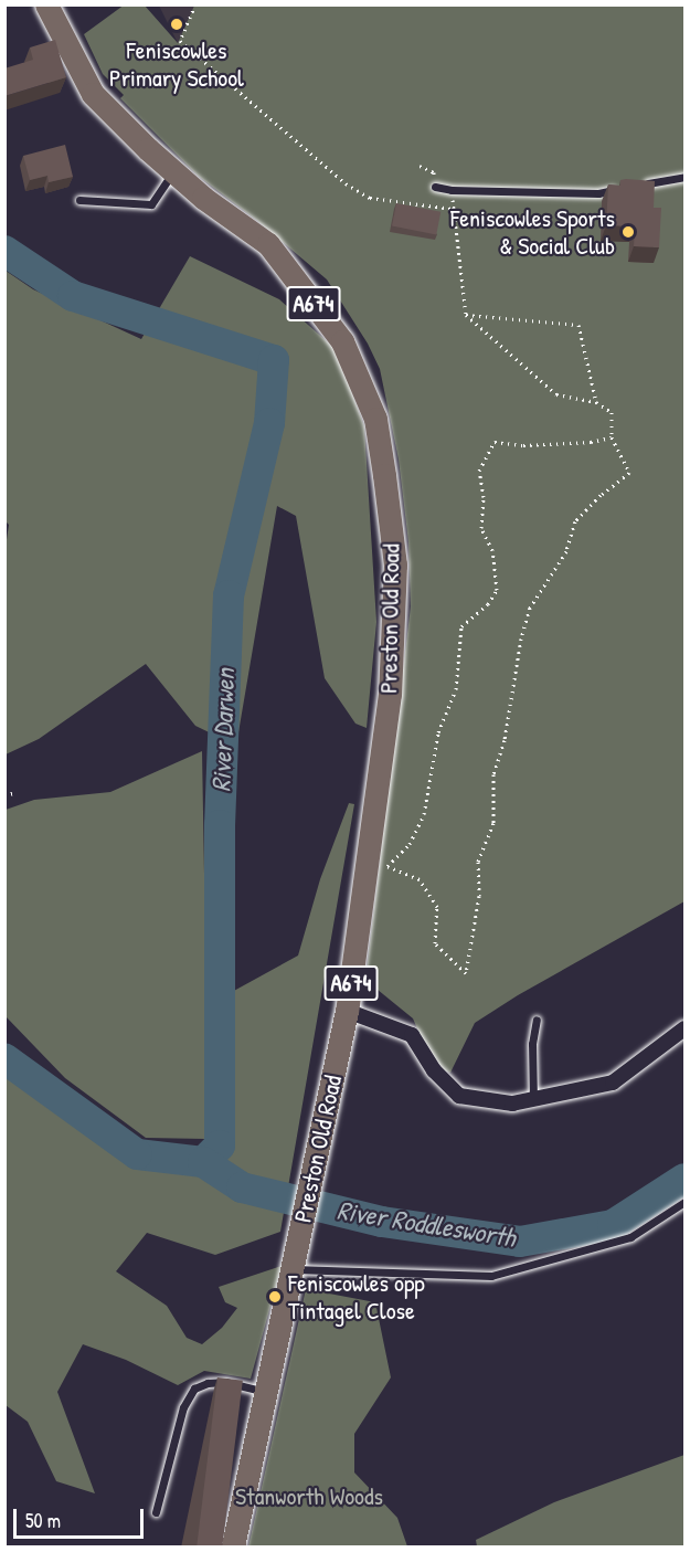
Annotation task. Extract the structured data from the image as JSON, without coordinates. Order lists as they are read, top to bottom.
{
  "streets": {
    "main road": ["A674", "Preston Old Road"]
  },
  "crossings": [
    ["A674", "Preston Old Road"]
  ],
  "water": ["River Darwen", "River Roddlesworth"],
  "parks": ["Stanworth Woods"],
  "places": ["Feniscowles Primary School", "Feniscowles Sports & Social Club", "Feniscowles opp Tintagel Close"],
  "scale_bar": "50 m"
}
